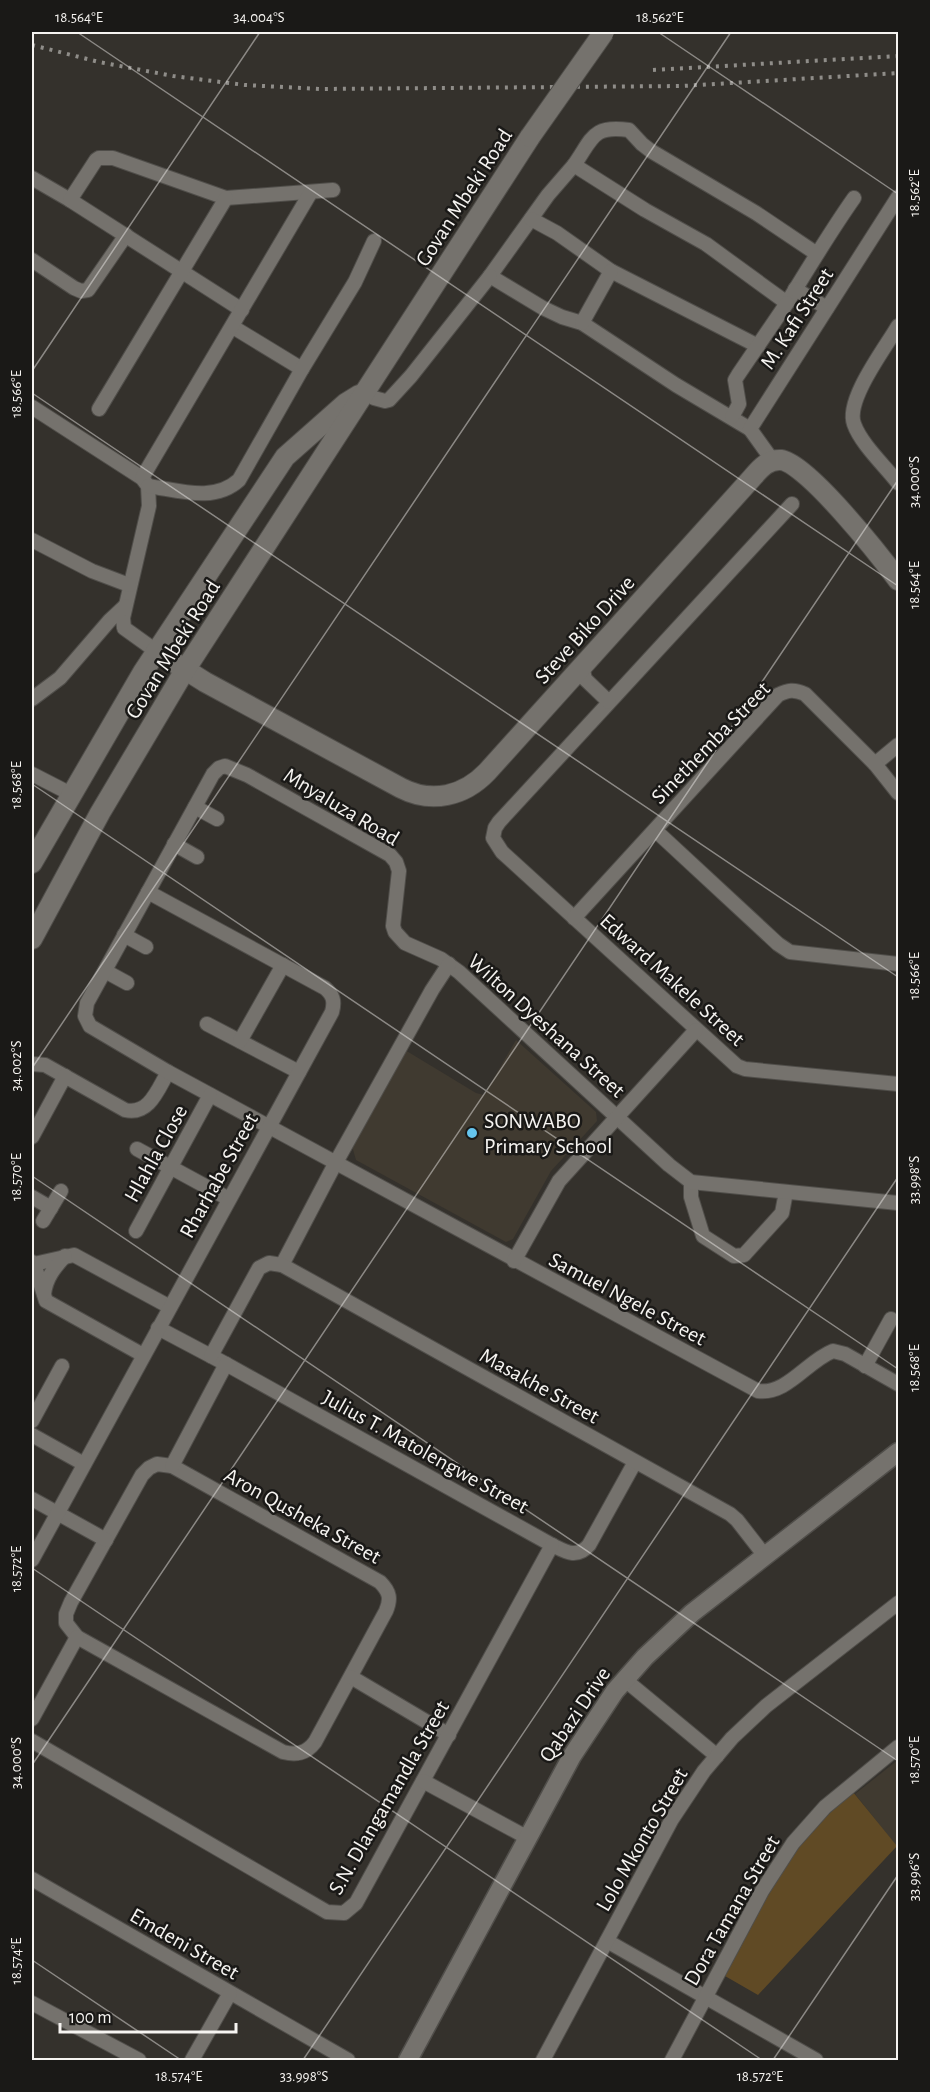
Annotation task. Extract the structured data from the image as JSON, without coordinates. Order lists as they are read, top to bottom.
{
  "streets": {
    "main road": ["Govan Mbeki Road", "Steve Biko Drive"],
    "street": [
      "M. Kafi Street",
      "Sinethemba Street",
      "Mnyaluza Road",
      "Edward Makele Street",
      "Wilton Dyeshana Street",
      "Hlahla Close",
      "Rharhabe Street",
      "Samuel Ngele Street",
      "Masakhe Street",
      "Julius T. Matolengwe Street",
      "Aron Qusheka Street",
      "Qabazi Drive",
      "S.N. Dlangamandla Street",
      "Lolo Mkonto Street",
      "Dora Tamana Street",
      "Emdeni Street"
    ]
  },
  "crossings": [
    ["Govan Mbeki Road", "Steve Biko Drive"],
    ["Sinethemba Street", "Edward Makele Street"],
    ["Mnyaluza Road", "Wilton Dyeshana Street"],
    ["Mnyaluza Road", "Hlahla Close"],
    ["Mnyaluza Road", "Rharhabe Street"],
    ["Mnyaluza Road", "Samuel Ngele Street"],
    ["Wilton Dyeshana Street", "Samuel Ngele Street"],
    ["Wilton Dyeshana Street", "Masakhe Street"],
    ["Rharhabe Street", "Julius T. Matolengwe Street"],
    ["Masakhe Street", "Julius T. Matolengwe Street"],
    ["Masakhe Street", "Qabazi Drive"],
    ["Julius T. Matolengwe Street", "S.N. Dlangamandla Street"]
  ],
  "places": ["SONWABO Primary School"],
  "scale_bar": "100 m",
  "coordinates": [
    "18.564°E",
    "34.004°S",
    "18.562°E",
    "18.566°E",
    "34.000°S",
    "18.568°E",
    "34.002°S",
    "18.570°E",
    "33.998°S",
    "18.572°E",
    "33.996°S",
    "18.574°E"
  ]
}
